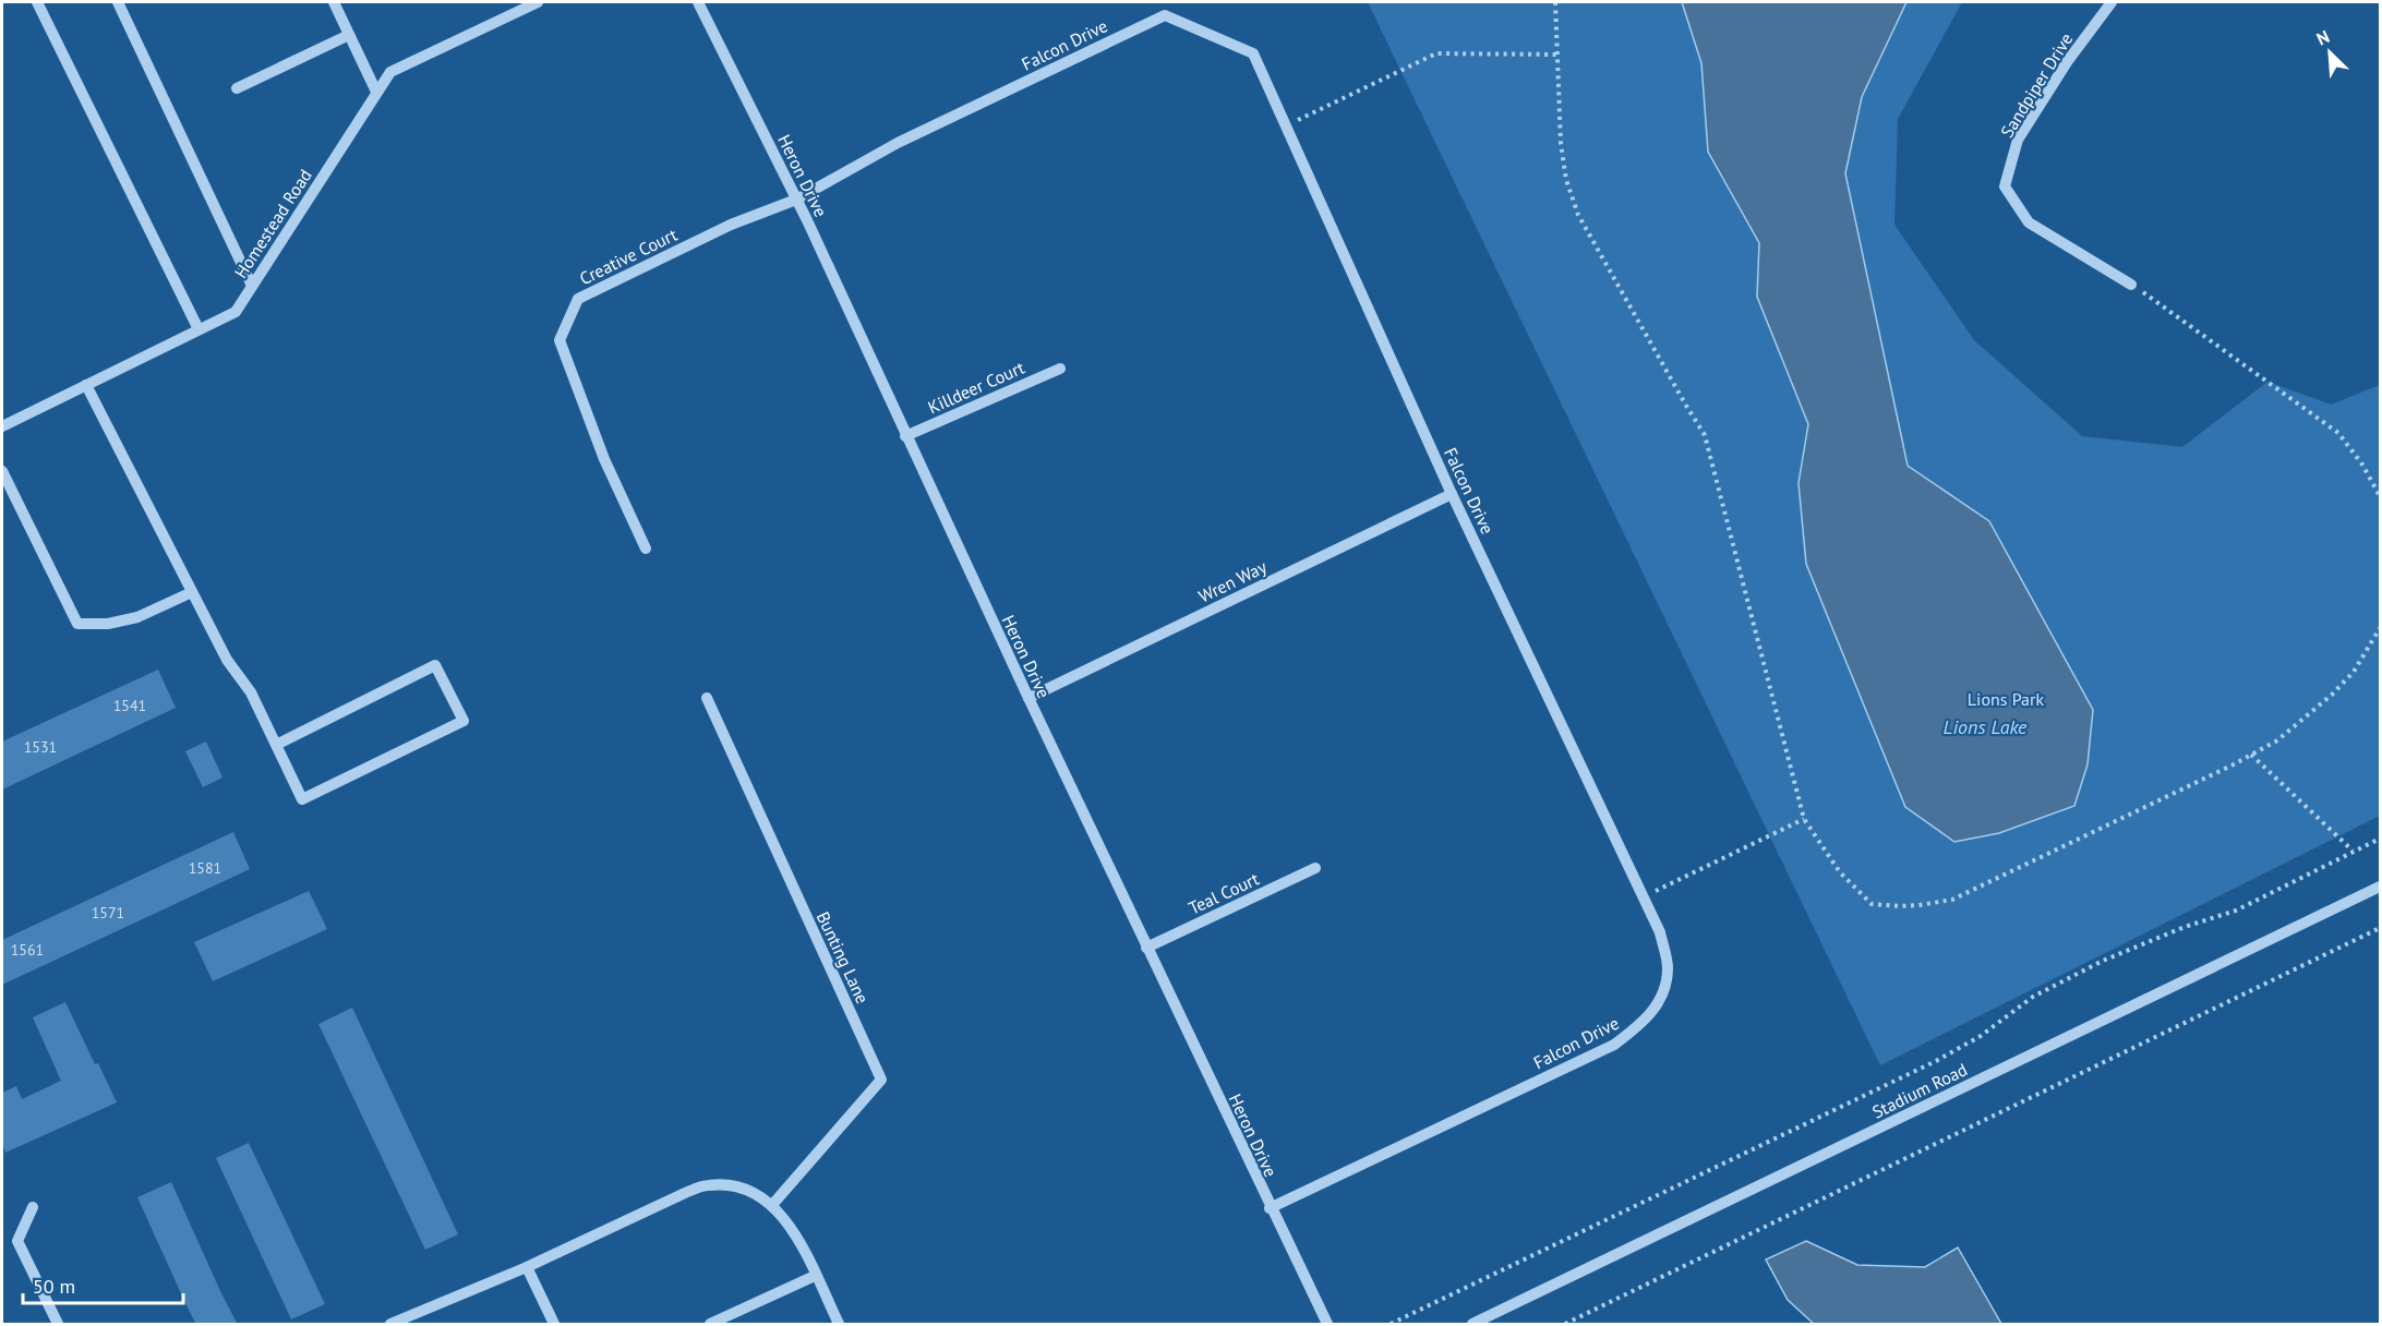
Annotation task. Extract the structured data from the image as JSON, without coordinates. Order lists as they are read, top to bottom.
{
  "streets": {
    "street": [
      "Falcon Drive",
      "Sandpiper Drive",
      "Heron Drive",
      "Homestead Road",
      "Creative Court",
      "Killdeer Court",
      "Wren Way",
      "Teal Court",
      "Bunting Lane",
      "Stadium Road"
    ]
  },
  "crossings": [
    ["Falcon Drive", "Heron Drive"],
    ["Falcon Drive", "Creative Court"],
    ["Falcon Drive", "Wren Way"],
    ["Heron Drive", "Creative Court"],
    ["Heron Drive", "Killdeer Court"],
    ["Heron Drive", "Wren Way"],
    ["Heron Drive", "Teal Court"]
  ],
  "water": ["Lions Lake"],
  "parks": ["Lions Park"],
  "house_numbers": [
    "1541",
    "1531",
    "1581",
    "1571",
    "1561"
  ],
  "scale_bar": "50 m",
  "north": "top left"
}
